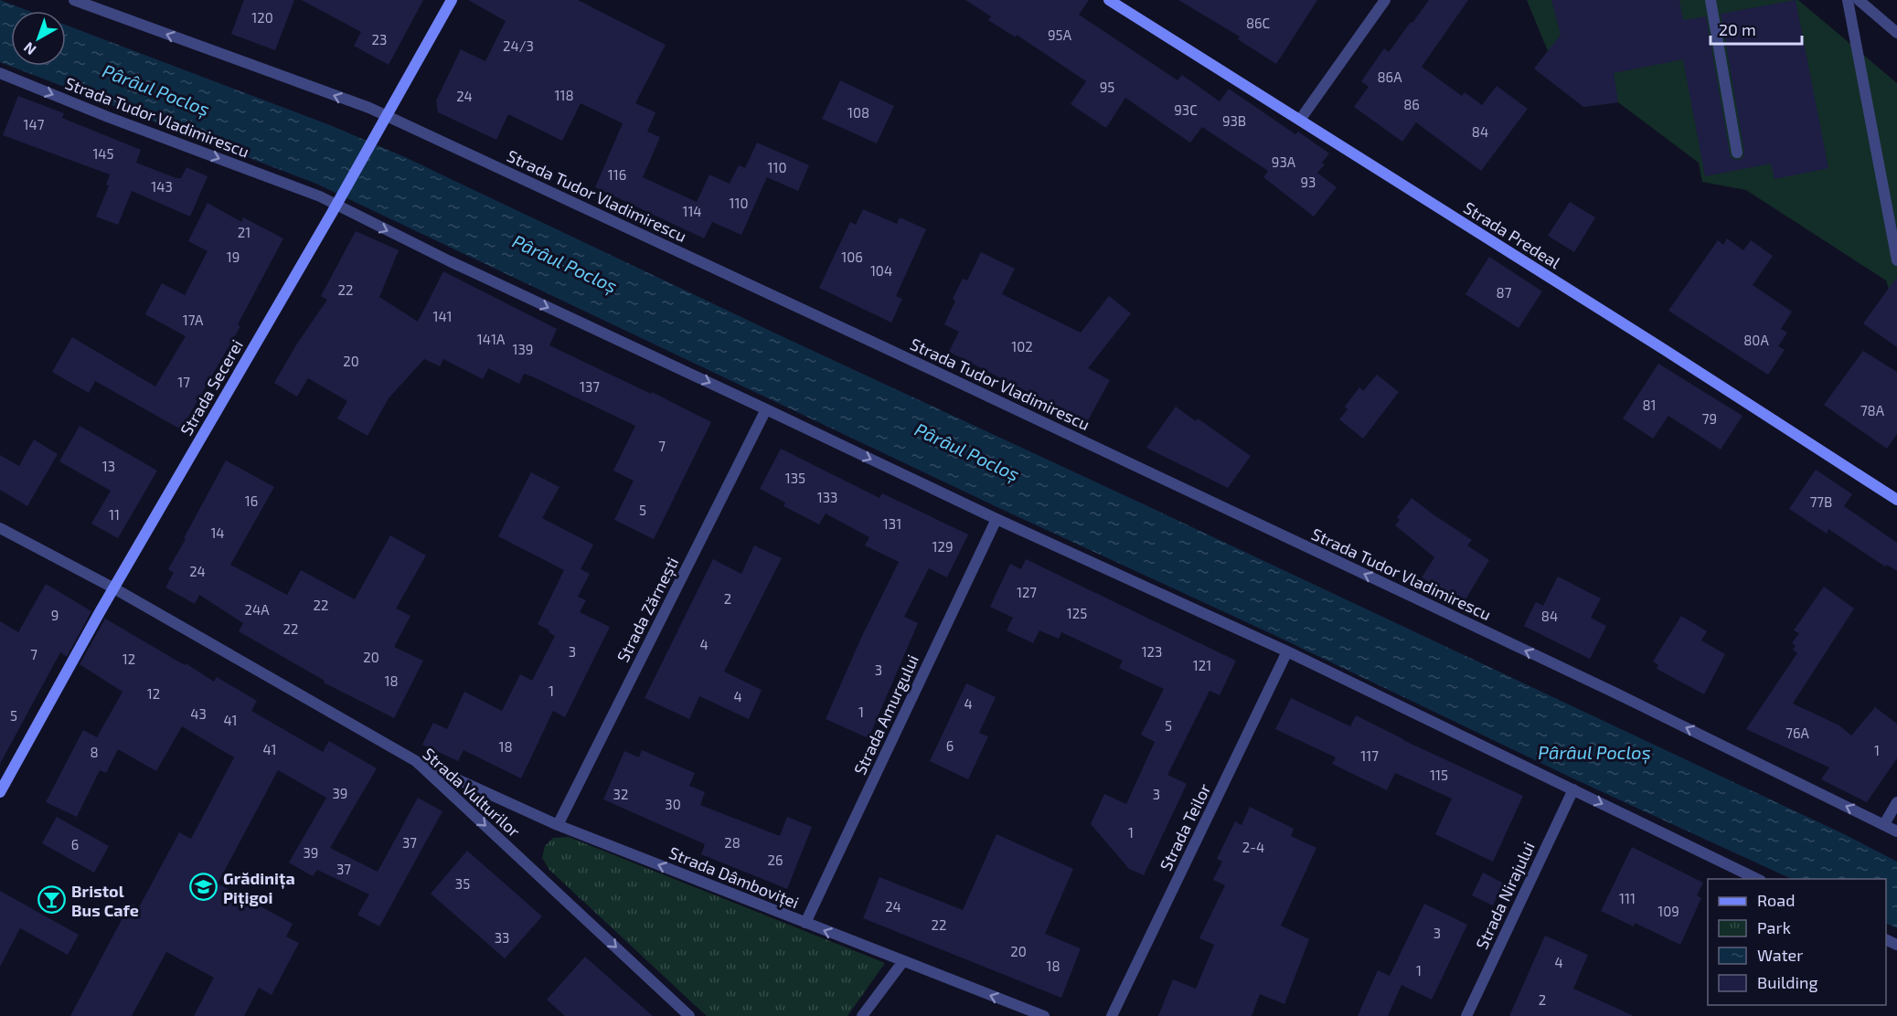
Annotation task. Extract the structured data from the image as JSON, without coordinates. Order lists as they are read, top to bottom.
{
  "streets": {
    "street": [
      "Strada Tudor Vladimirescu",
      "Strada Predeal",
      "Strada Secerei",
      "Strada Zărnești",
      "Strada Amurgului",
      "Strada Vulturilor",
      "Strada Teilor",
      "Strada Dâmboviței",
      "Strada Nirajului"
    ]
  },
  "crossings": [
    ["Strada Tudor Vladimirescu", "Strada Secerei"],
    ["Strada Tudor Vladimirescu", "Strada Zărnești"],
    ["Strada Tudor Vladimirescu", "Strada Amurgului"],
    ["Strada Tudor Vladimirescu", "Strada Teilor"],
    ["Strada Tudor Vladimirescu", "Strada Nirajului"],
    ["Strada Secerei", "Strada Vulturilor"],
    ["Strada Zărnești", "Strada Dâmboviței"],
    ["Strada Amurgului", "Strada Dâmboviței"],
    ["Strada Vulturilor", "Strada Dâmboviței"]
  ],
  "one_way": ["Strada Vulturilor", "Strada Dâmboviței"],
  "water": ["Pârâul Pocloș"],
  "places": {
    "school or university": ["Grădinița Pițigoi"],
    "bar": ["Bristol Bus Cafe"]
  },
  "house_numbers": [
    "120",
    "86C",
    "95A",
    "23",
    "24/3",
    "86A",
    "95",
    "118",
    "24",
    "86",
    "93C",
    "108",
    "93B",
    "147",
    "84",
    "145",
    "93A",
    "110",
    "116",
    "93",
    "143",
    "110",
    "114",
    "21",
    "19",
    "106",
    "104",
    "22",
    "87",
    "141",
    "17A",
    "141A",
    "80A",
    "102",
    "139",
    "20",
    "17",
    "137",
    "81",
    "78A",
    "79",
    "7",
    "13",
    "135",
    "133",
    "16",
    "77B",
    "5",
    "11",
    "131",
    "14",
    "129",
    "24",
    "127",
    "2",
    "22",
    "24A",
    "125",
    "9",
    "84",
    "22",
    "4",
    "3",
    "123",
    "7",
    "20",
    "12",
    "121",
    "3",
    "18",
    "1",
    "12",
    "4",
    "4",
    "1",
    "43",
    "5",
    "41",
    "5",
    "76A",
    "6",
    "18",
    "41",
    "1",
    "8",
    "117",
    "115",
    "39",
    "32",
    "3",
    "30",
    "1",
    "37",
    "28",
    "6",
    "2-4",
    "39",
    "26",
    "37",
    "35",
    "111",
    "24",
    "109",
    "22",
    "3",
    "33",
    "20",
    "4",
    "18",
    "1",
    "2"
  ],
  "legend": [
    "Road",
    "Park",
    "Water",
    "Building"
  ],
  "scale_bar": "20 m",
  "north": "bottom left"
}
